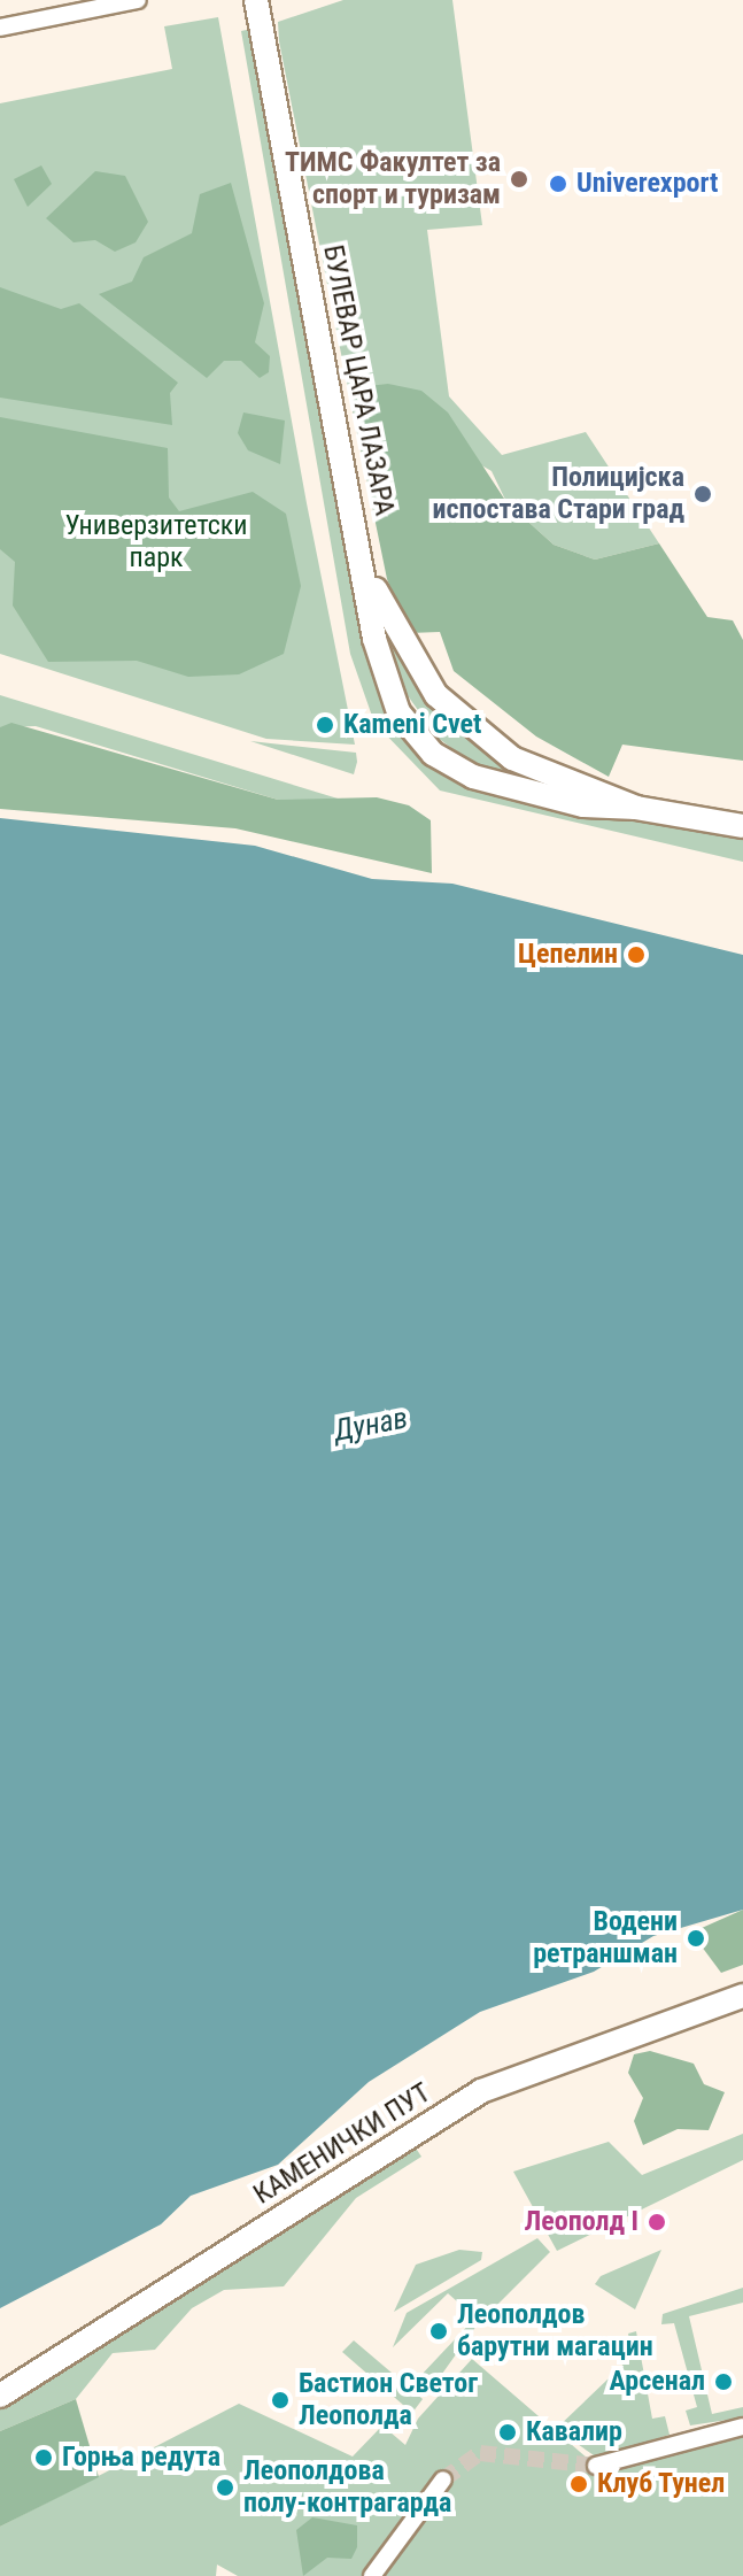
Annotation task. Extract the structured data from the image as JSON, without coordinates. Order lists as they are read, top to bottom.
{
  "streets": {
    "main road": ["БУЛЕВАР ЦАРА ЛАЗАРА", "КАМЕНИЧКИ ПУТ"]
  },
  "water": ["Дунав"],
  "parks": ["Универзитетски парк"],
  "places": [
    "ТИМС Факултет за спорт и туризам",
    "Univerexport",
    "Полицијска испостава Стари град",
    "Kameni Cvet",
    "Цепелин",
    "Водени ретраншман",
    "Леополд I",
    "Леополдов барутни магацин",
    "Арсенал",
    "Бастион Светог Леополда",
    "Кавалир",
    "Горња редута",
    "Клуб Тунел",
    "Леополдова полу-контрагарда"
  ]
}
